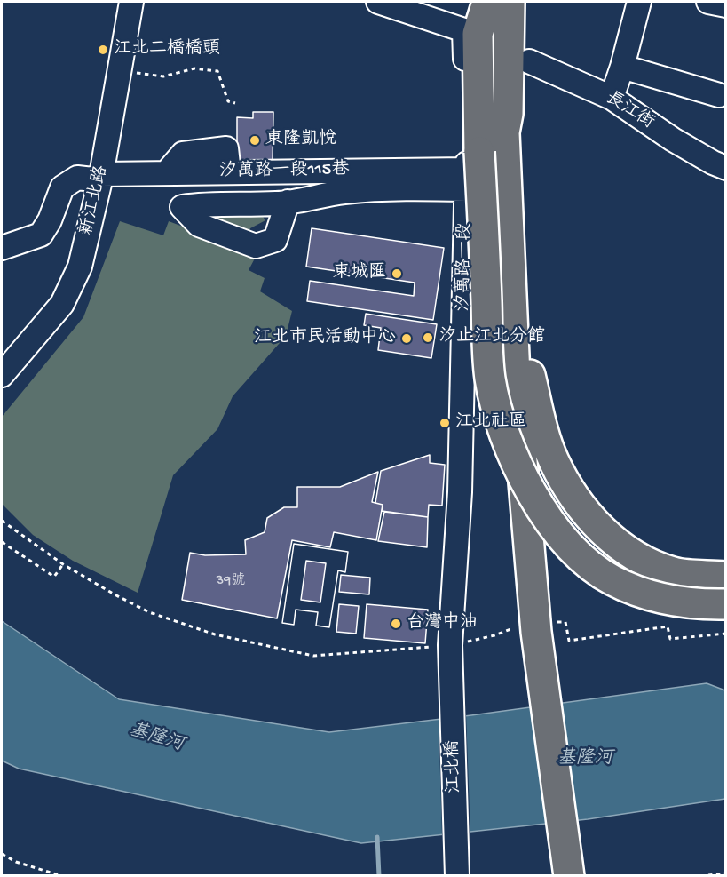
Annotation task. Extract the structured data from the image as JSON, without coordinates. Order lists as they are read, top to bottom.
{
  "streets": {
    "street": [
      "長江街",
      "汐萬路一段115巷",
      "新江北路",
      "汐萬路一段",
      "江北橋"
    ]
  },
  "crossings": [
    ["汐萬路一段115巷", "新江北路"],
    ["汐萬路一段115巷", "汐萬路一段"],
    ["汐萬路一段", "江北橋"]
  ],
  "water": ["基隆河"],
  "places": [
    "江北二橋橋頭",
    "東隆凱悅",
    "東城匯",
    "汐止江北分館",
    "江北市民活動中心",
    "江北社區",
    "台灣中油"
  ],
  "house_numbers": ["39號"]
}
